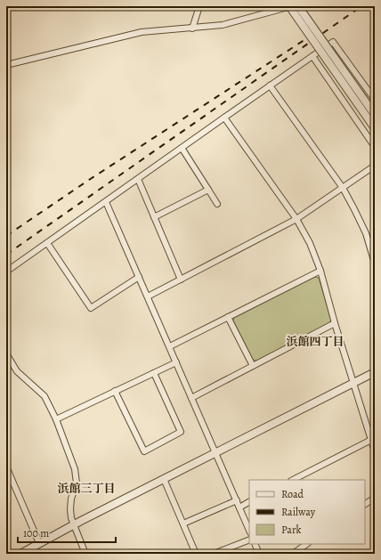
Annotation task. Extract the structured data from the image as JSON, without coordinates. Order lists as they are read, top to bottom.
{
  "districts": ["浜館四丁目", "浜館三丁目"],
  "legend": ["Road", "Railway", "Park"],
  "scale_bar": "100 m"
}
